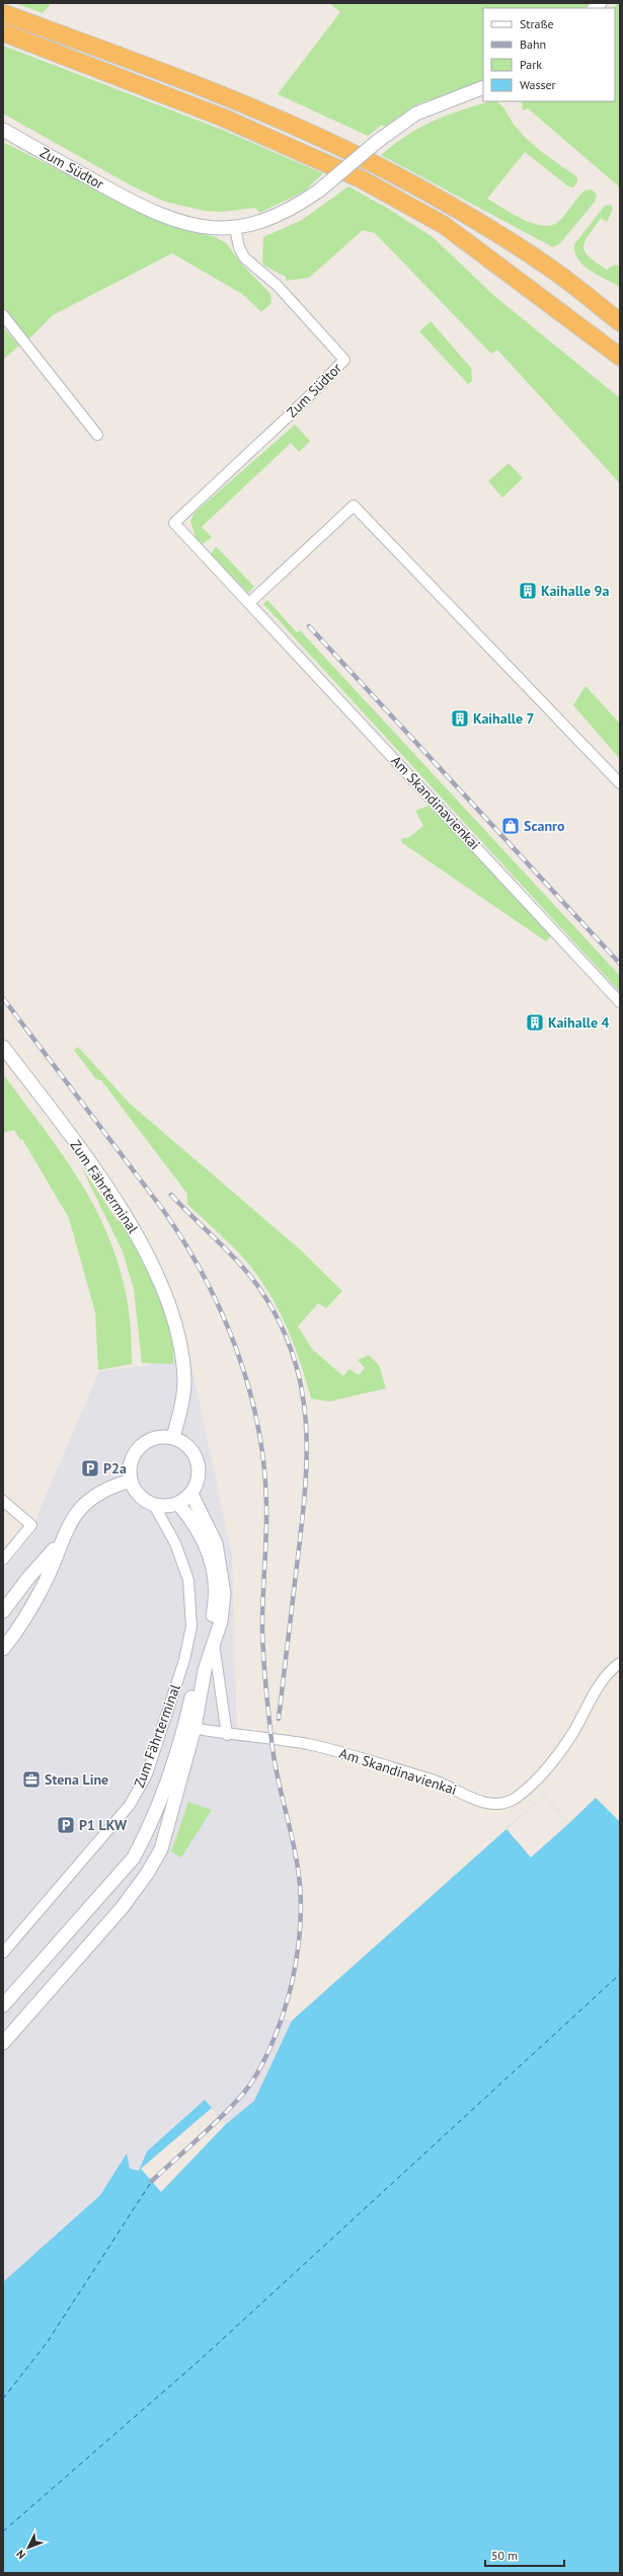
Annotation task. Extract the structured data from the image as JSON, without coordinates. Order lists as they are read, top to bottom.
{
  "streets": {
    "street": ["Zum Südtor", "Am Skandinavienkai", "Zum Fährterminal"]
  },
  "crossings": [
    ["Zum Südtor", "Am Skandinavienkai"],
    ["Am Skandinavienkai", "Zum Fährterminal"]
  ],
  "places": {
    "building": ["Kaihalle 9a", "Kaihalle 7", "Kaihalle 4"],
    "shop": ["Scanro"],
    "parking": ["P2a", "P1 LKW"],
    "office": ["Stena Line"]
  },
  "legend": [
    "Straße",
    "Bahn",
    "Park",
    "Wasser"
  ],
  "scale_bar": "50 m",
  "north": "bottom left"
}
